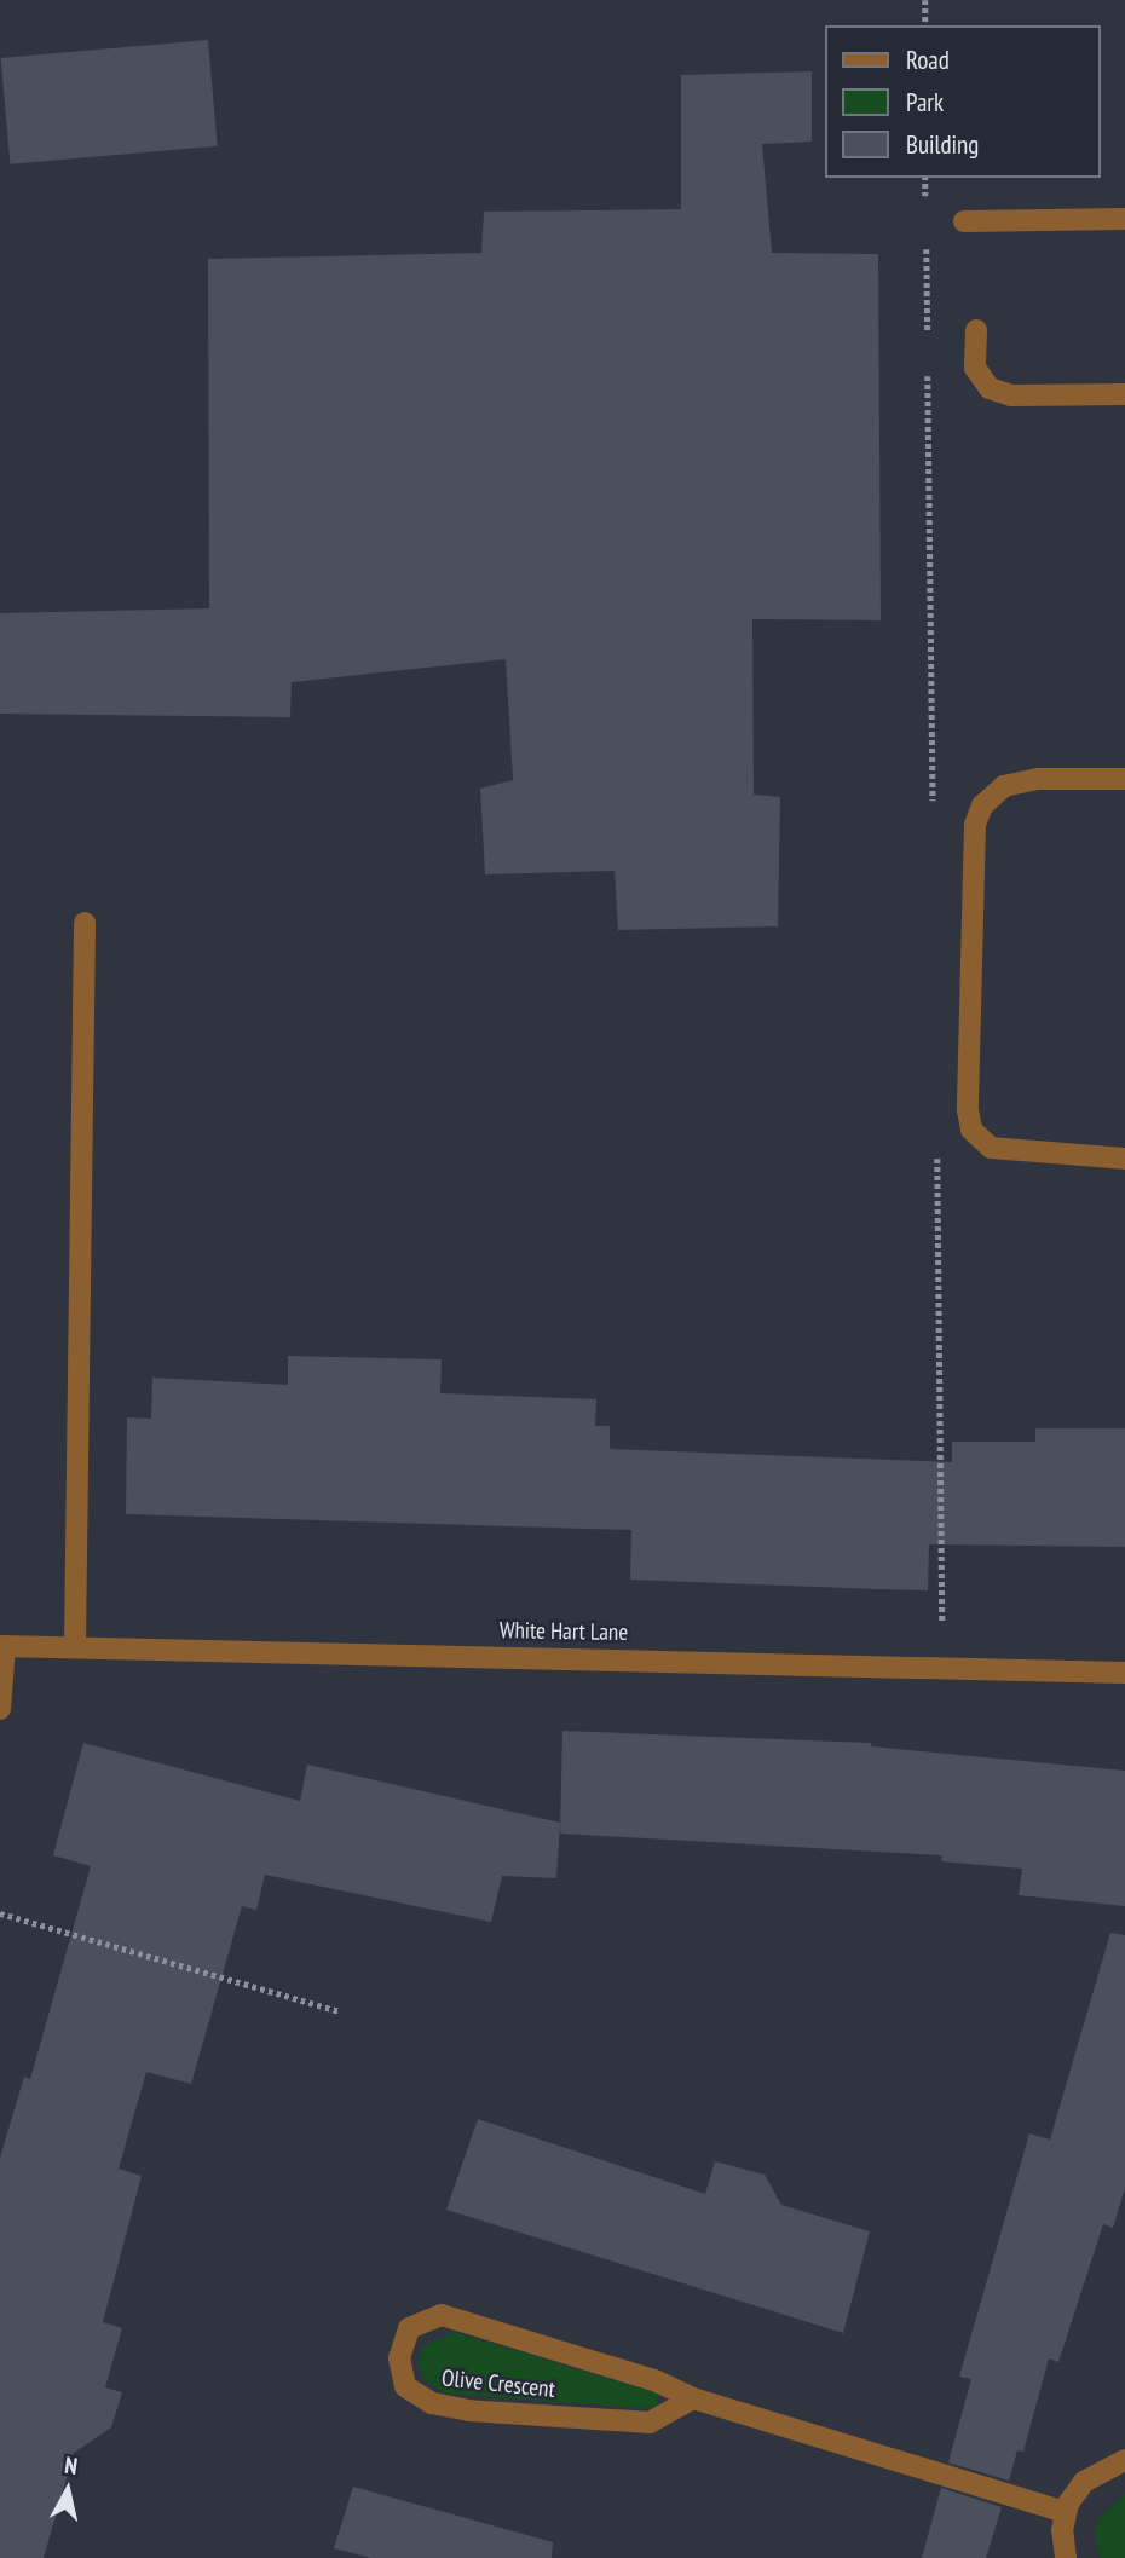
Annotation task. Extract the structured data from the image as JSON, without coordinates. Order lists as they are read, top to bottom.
{
  "streets": {
    "street": ["White Hart Lane", "Olive Crescent"]
  },
  "legend": ["Road", "Park", "Building"],
  "north": "top"
}
